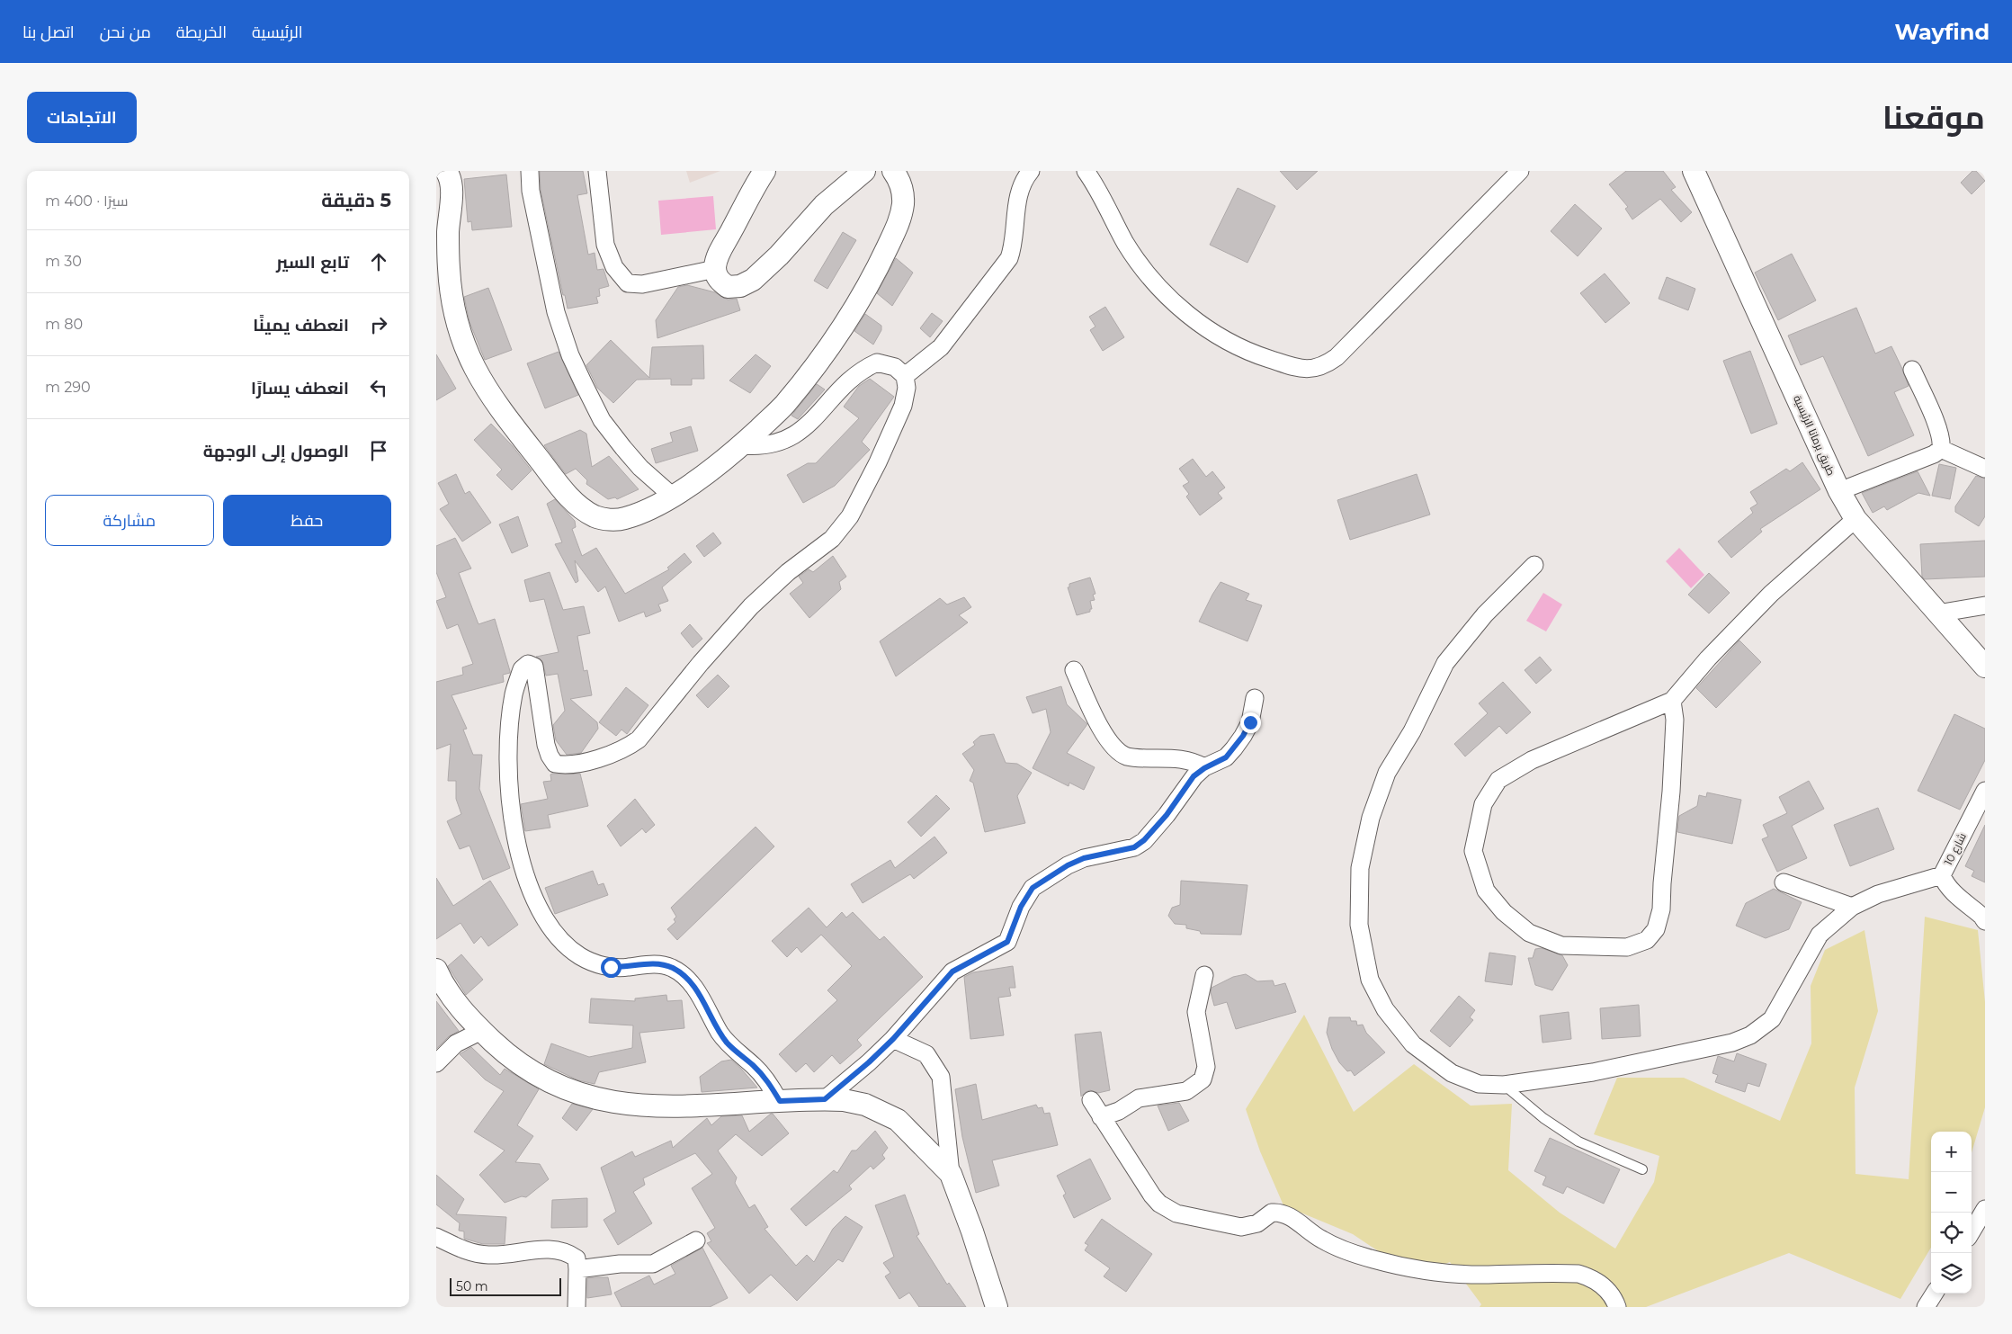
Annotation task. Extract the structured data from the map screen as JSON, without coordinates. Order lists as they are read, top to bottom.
{
  "streets": {
    "street": ["طريق برمانا الرئيسية", "شارع 10"]
  },
  "scale_bar": "50 m",
  "page": {
    "header": "Wayfind",
    "nav": [
      "الرئيسية",
      "الخريطة",
      "من نحن",
      "اتصل بنا"
    ],
    "title": "موقعنا",
    "buttons": [
      "الاتجاهات",
      ["حفظ", "مشاركة"]
    ],
    "heading": ["5 دقيقة", "سيرًا · 400 m"],
    "list": [
      ["تابع السير", "30 m"],
      ["انعطف يمينًا", "80 m"],
      ["انعطف يسارًا", "290 m"],
      "الوصول إلى الوجهة"
    ],
    "map_buttons": ["+", "−"],
    "scale": "50 m"
  }
}
